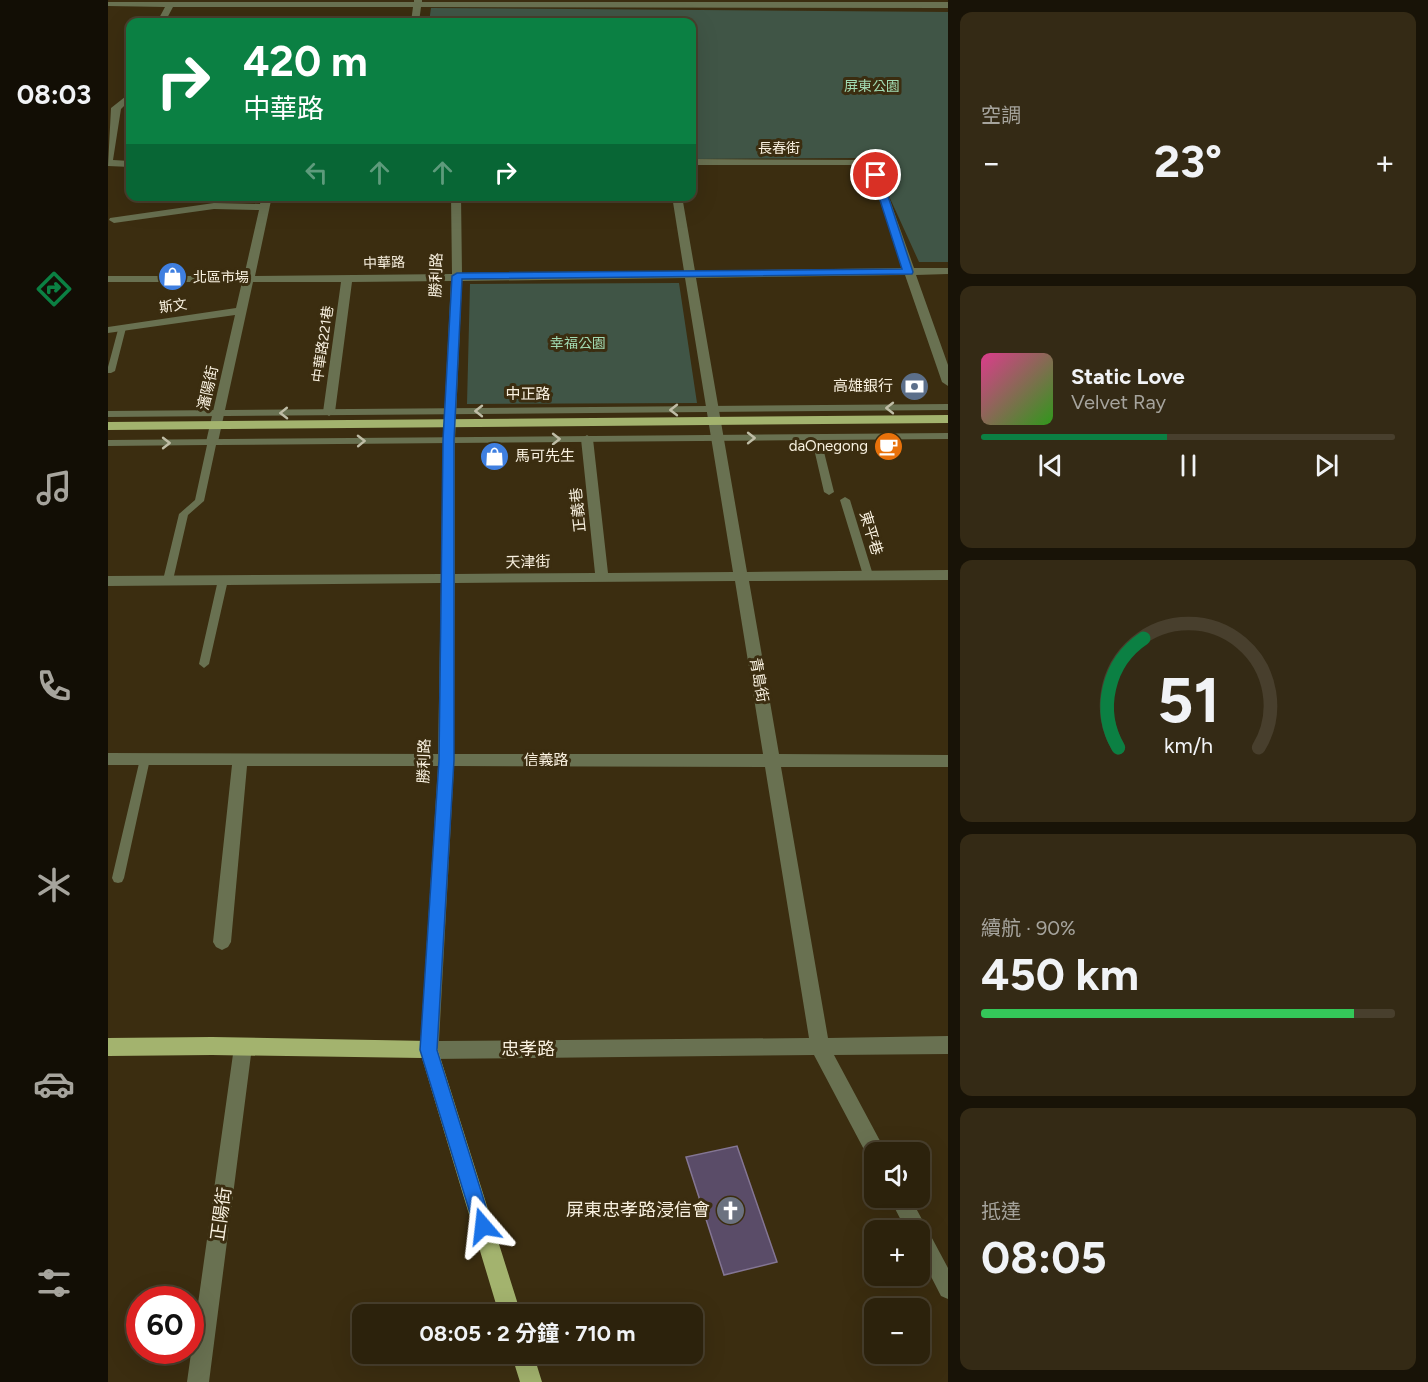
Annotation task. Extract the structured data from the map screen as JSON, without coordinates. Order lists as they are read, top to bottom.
{
  "streets": {
    "main road": ["勝利路", "中正路", "忠孝路"],
    "street": [
      "長春街",
      "中華路",
      "斯文",
      "中華路221巷",
      "瀋陽街",
      "正義巷",
      "天津街",
      "青島街",
      "信義路",
      "正陽街"
    ],
    "lane": ["東平巷"]
  },
  "crossings": [
    ["長春街", "中華路"],
    ["中華路", "勝利路"],
    ["中華路", "中華路221巷"],
    ["中華路", "瀋陽街"],
    ["中華路", "青島街"],
    ["勝利路", "中正路"],
    ["勝利路", "天津街"],
    ["勝利路", "信義路"],
    ["勝利路", "忠孝路"],
    ["斯文", "瀋陽街"],
    ["中華路221巷", "中正路"],
    ["瀋陽街", "中正路"],
    ["瀋陽街", "天津街"],
    ["中正路", "青島街"],
    ["正義巷", "天津街"],
    ["東平巷", "天津街"],
    ["天津街", "青島街"],
    ["青島街", "信義路"],
    ["青島街", "忠孝路"],
    ["忠孝路", "正陽街"]
  ],
  "parks": ["屏東公園", "幸福公園"],
  "places": {
    "shop": ["北區市場", "馬可先生"],
    "bank": ["高雄銀行"],
    "cafe": ["daOnegong"],
    "church": ["屏東忠孝路浸信會"]
  },
  "page": {
    "tabs": "08:03",
    "tile": [
      "空調",
      ["續航 · 90%", "450 km"],
      ["抵達", "08:05"]
    ],
    "turn": ["420 m", "中華路"],
    "heat": ["−", "23°", "+"],
    "song": ["Static Love", "Velvet Ray"],
    "map_buttons": ["+", "−"],
    "limit": "60",
    "trip": "08:05 · 2 分鐘 · 710 m",
    "gauge": ["51", "km/h"]
  }
}
